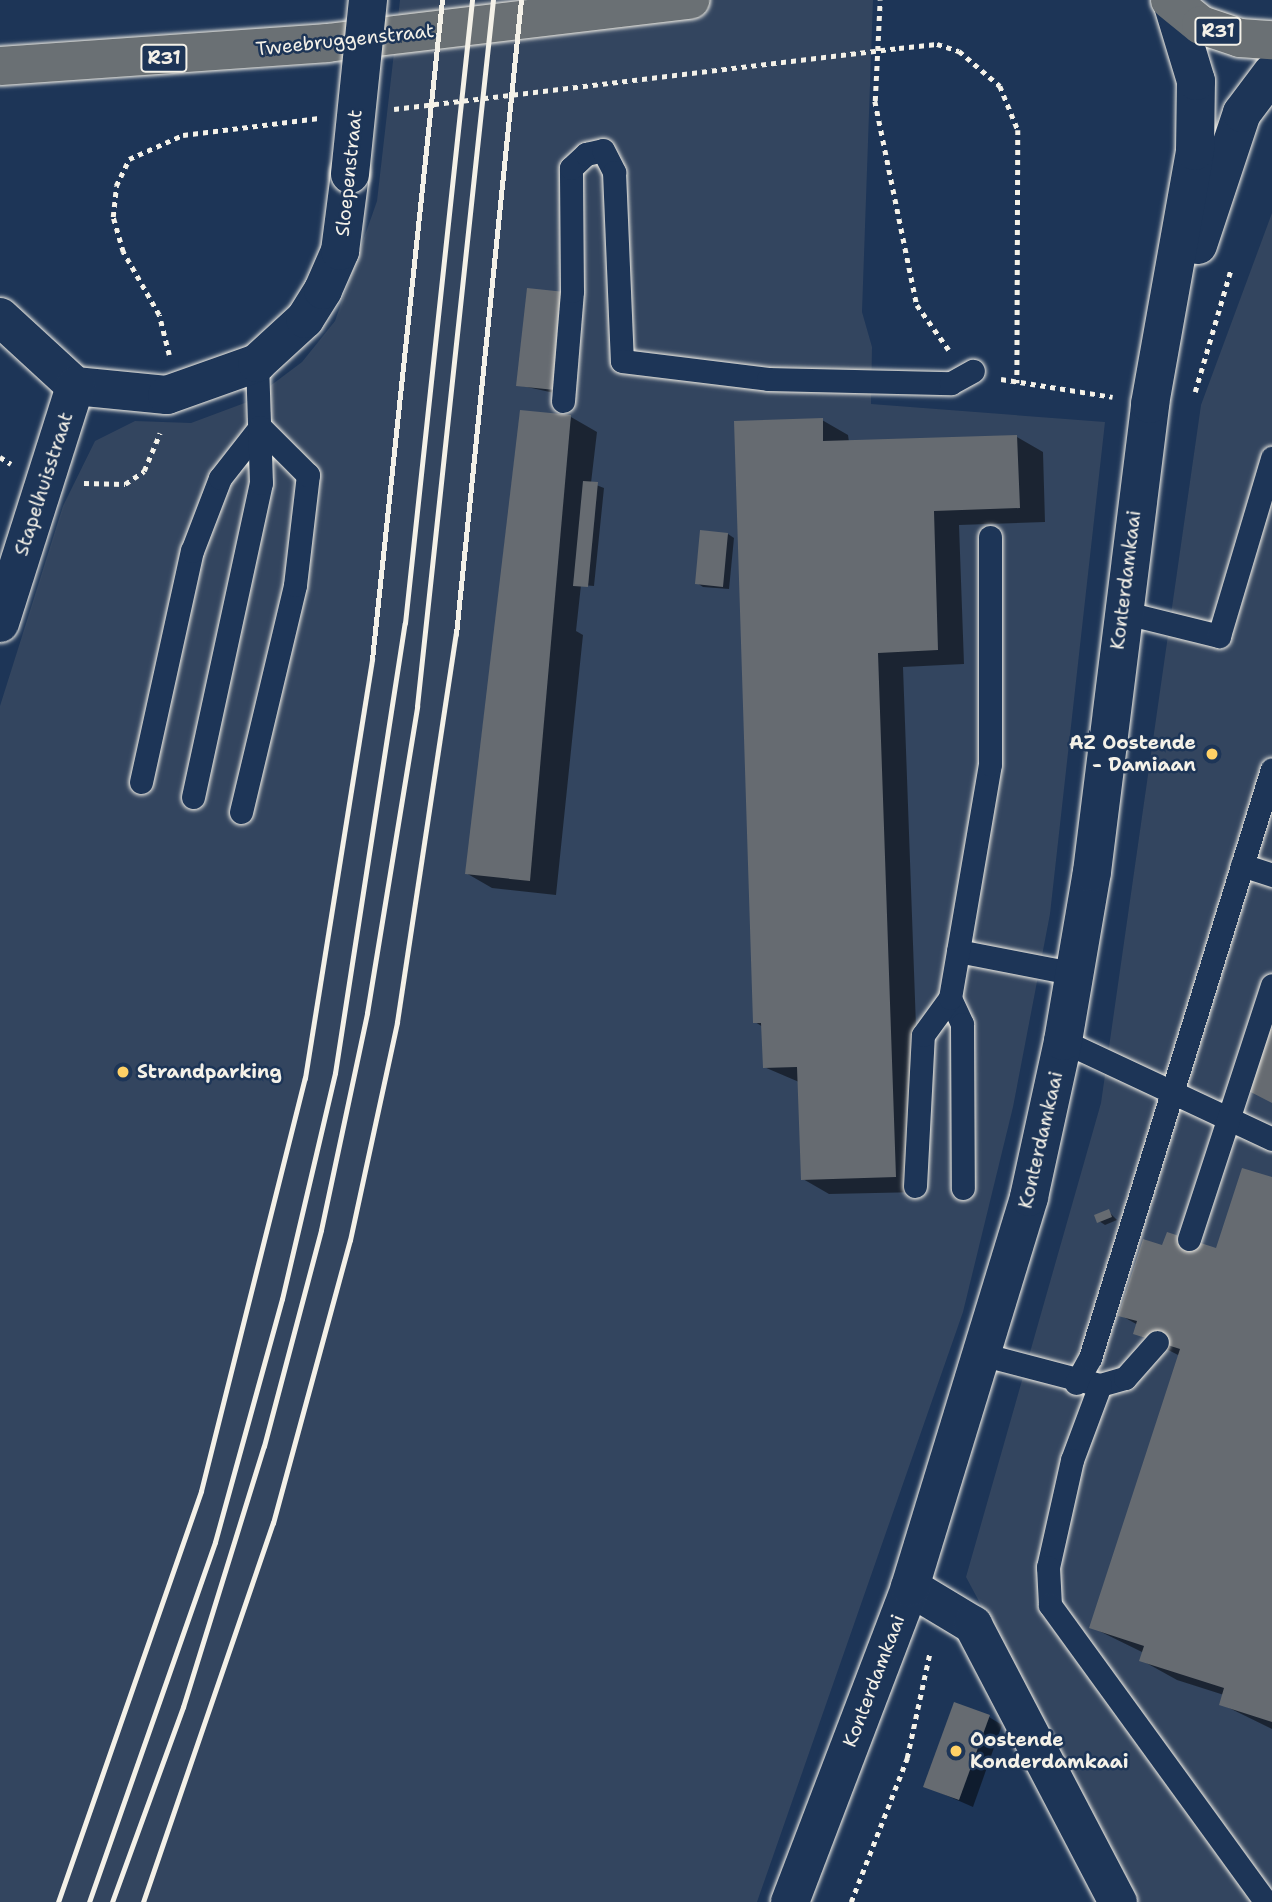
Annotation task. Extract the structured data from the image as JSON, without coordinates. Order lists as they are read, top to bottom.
{
  "streets": {
    "main road": ["R31", "Tweebruggenstraat"],
    "street": ["Sloepenstraat", "Stapelhuisstraat", "Konterdamkaai"]
  },
  "crossings": [
    ["R31", "Konterdamkaai"],
    ["Sloepenstraat", "Stapelhuisstraat"]
  ],
  "places": ["AZ Oostende - Damiaan", "Strandparking", "Oostende Konderdamkaai"]
}
